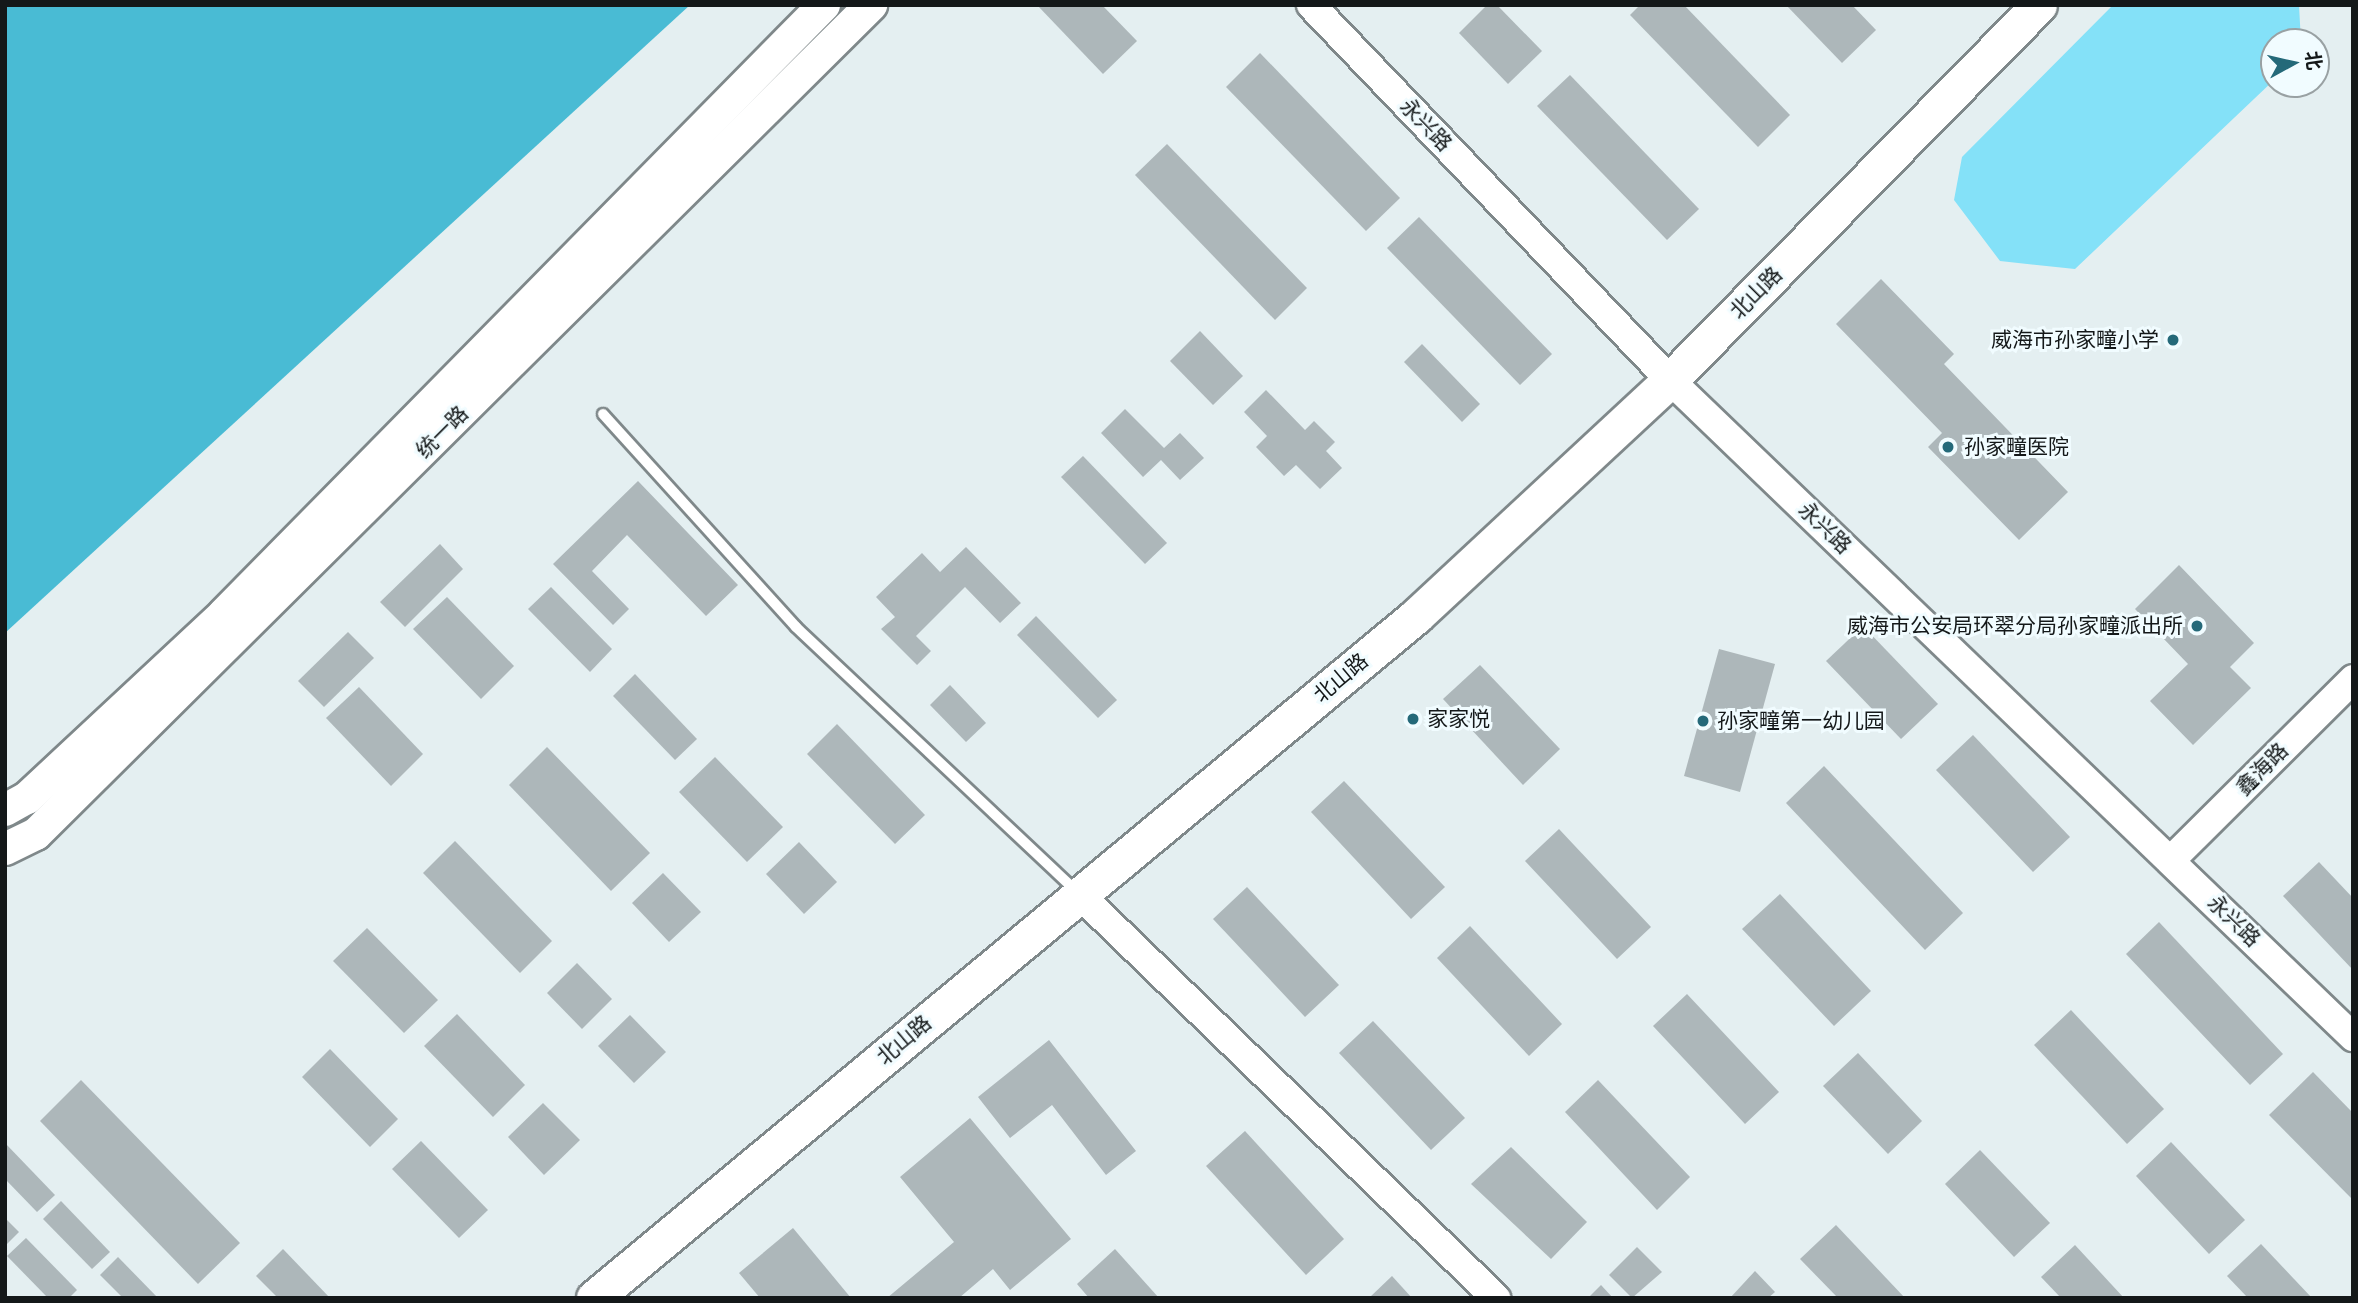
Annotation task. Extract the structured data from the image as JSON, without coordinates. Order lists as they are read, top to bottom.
{
  "streets": {
    "main road": ["北山路", "统一路"],
    "street": ["永兴路", "鑫海路"]
  },
  "crossings": [
    ["永兴路", "北山路"],
    ["永兴路", "鑫海路"]
  ],
  "places": [
    "威海市孙家疃小学",
    "孙家疃医院",
    "威海市公安局环翠分局孙家疃派出所",
    "家家悦",
    "孙家疃第一幼儿园"
  ],
  "north": "right"
}
